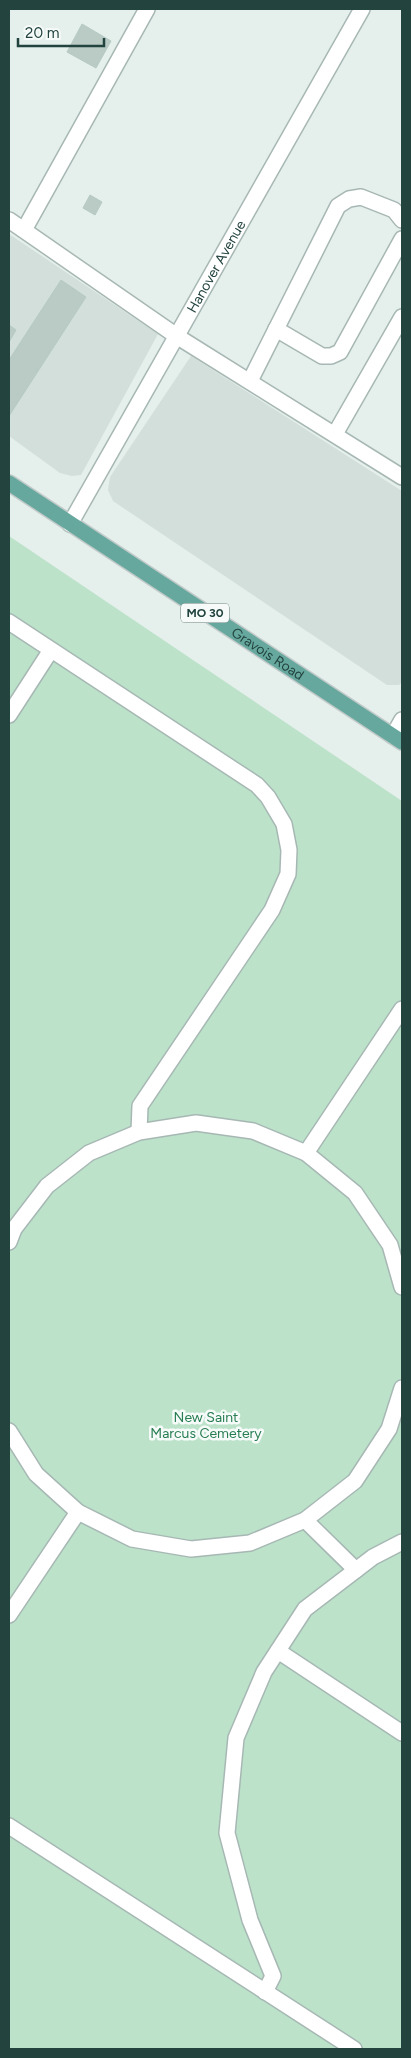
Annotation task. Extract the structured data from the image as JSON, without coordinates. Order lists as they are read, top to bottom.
{
  "streets": {
    "main road": ["MO 30", "Gravois Road"],
    "street": ["Hanover Avenue"]
  },
  "crossings": [
    ["Hanover Avenue", "Gravois Road"]
  ],
  "parks": ["New Saint Marcus Cemetery"],
  "scale_bar": "20 m"
}
